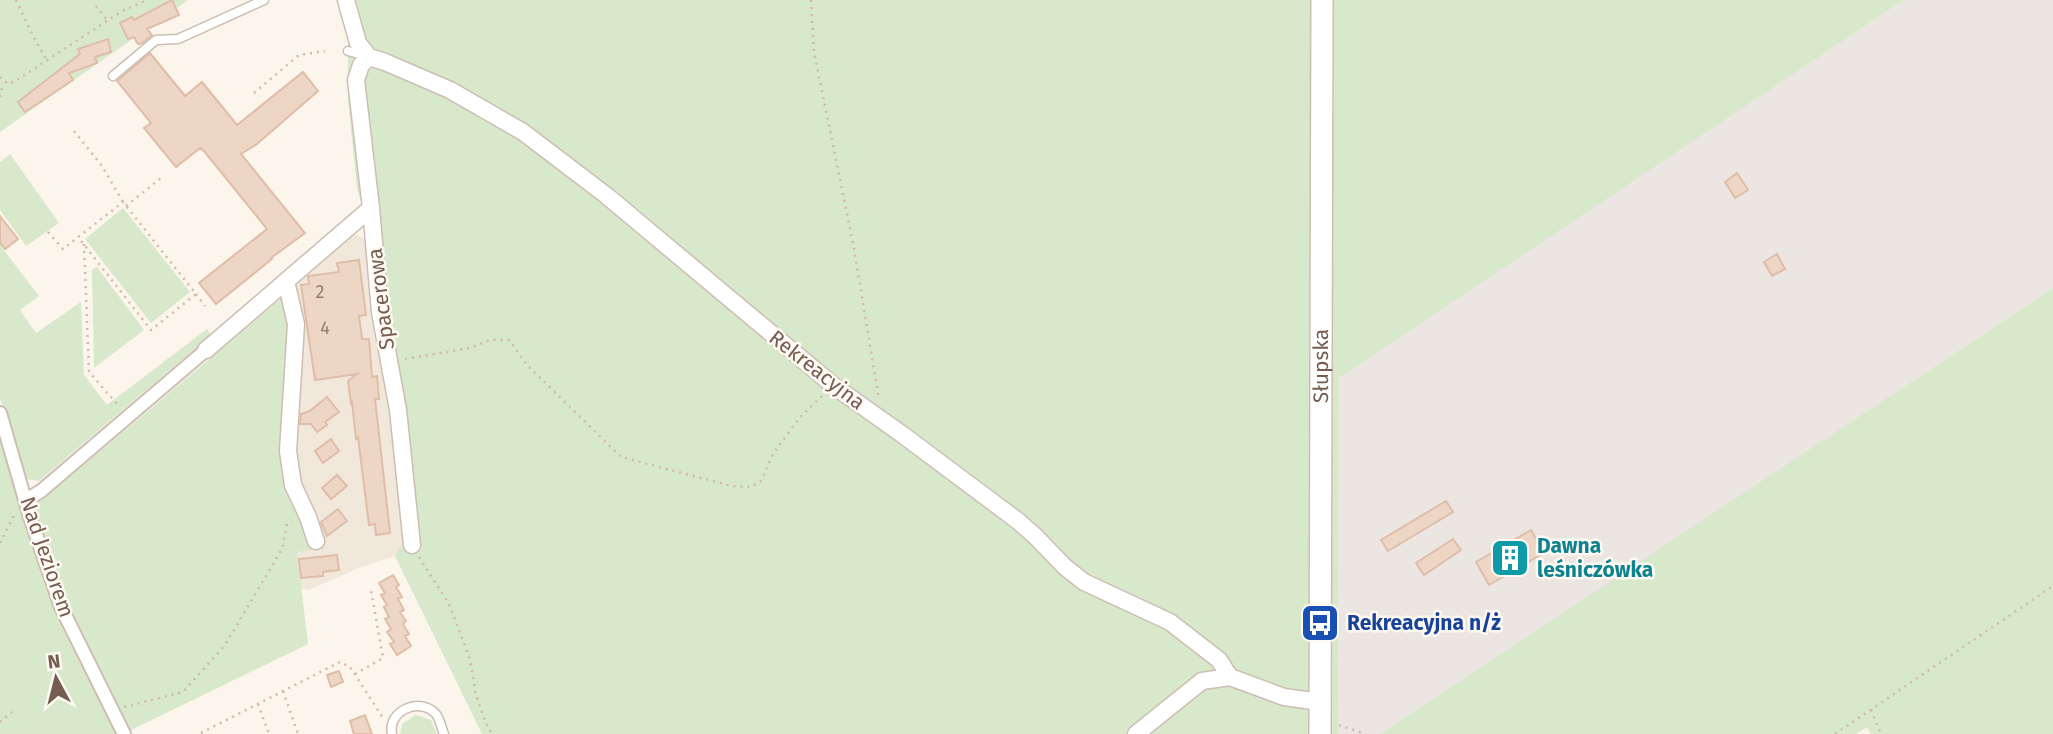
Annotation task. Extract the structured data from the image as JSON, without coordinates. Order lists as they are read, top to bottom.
{
  "streets": {
    "street": [
      "Spacerowa",
      "Słupska",
      "Rekreacyjna",
      "Nad Jeziorem"
    ]
  },
  "crossings": [
    ["Spacerowa", "Rekreacyjna"],
    ["Słupska", "Rekreacyjna"]
  ],
  "places": {
    "building": ["Dawna leśniczówka"],
    "bus stop": ["Rekreacyjna n/ż"]
  },
  "house_numbers": ["2", "4"],
  "north": "top"
}
